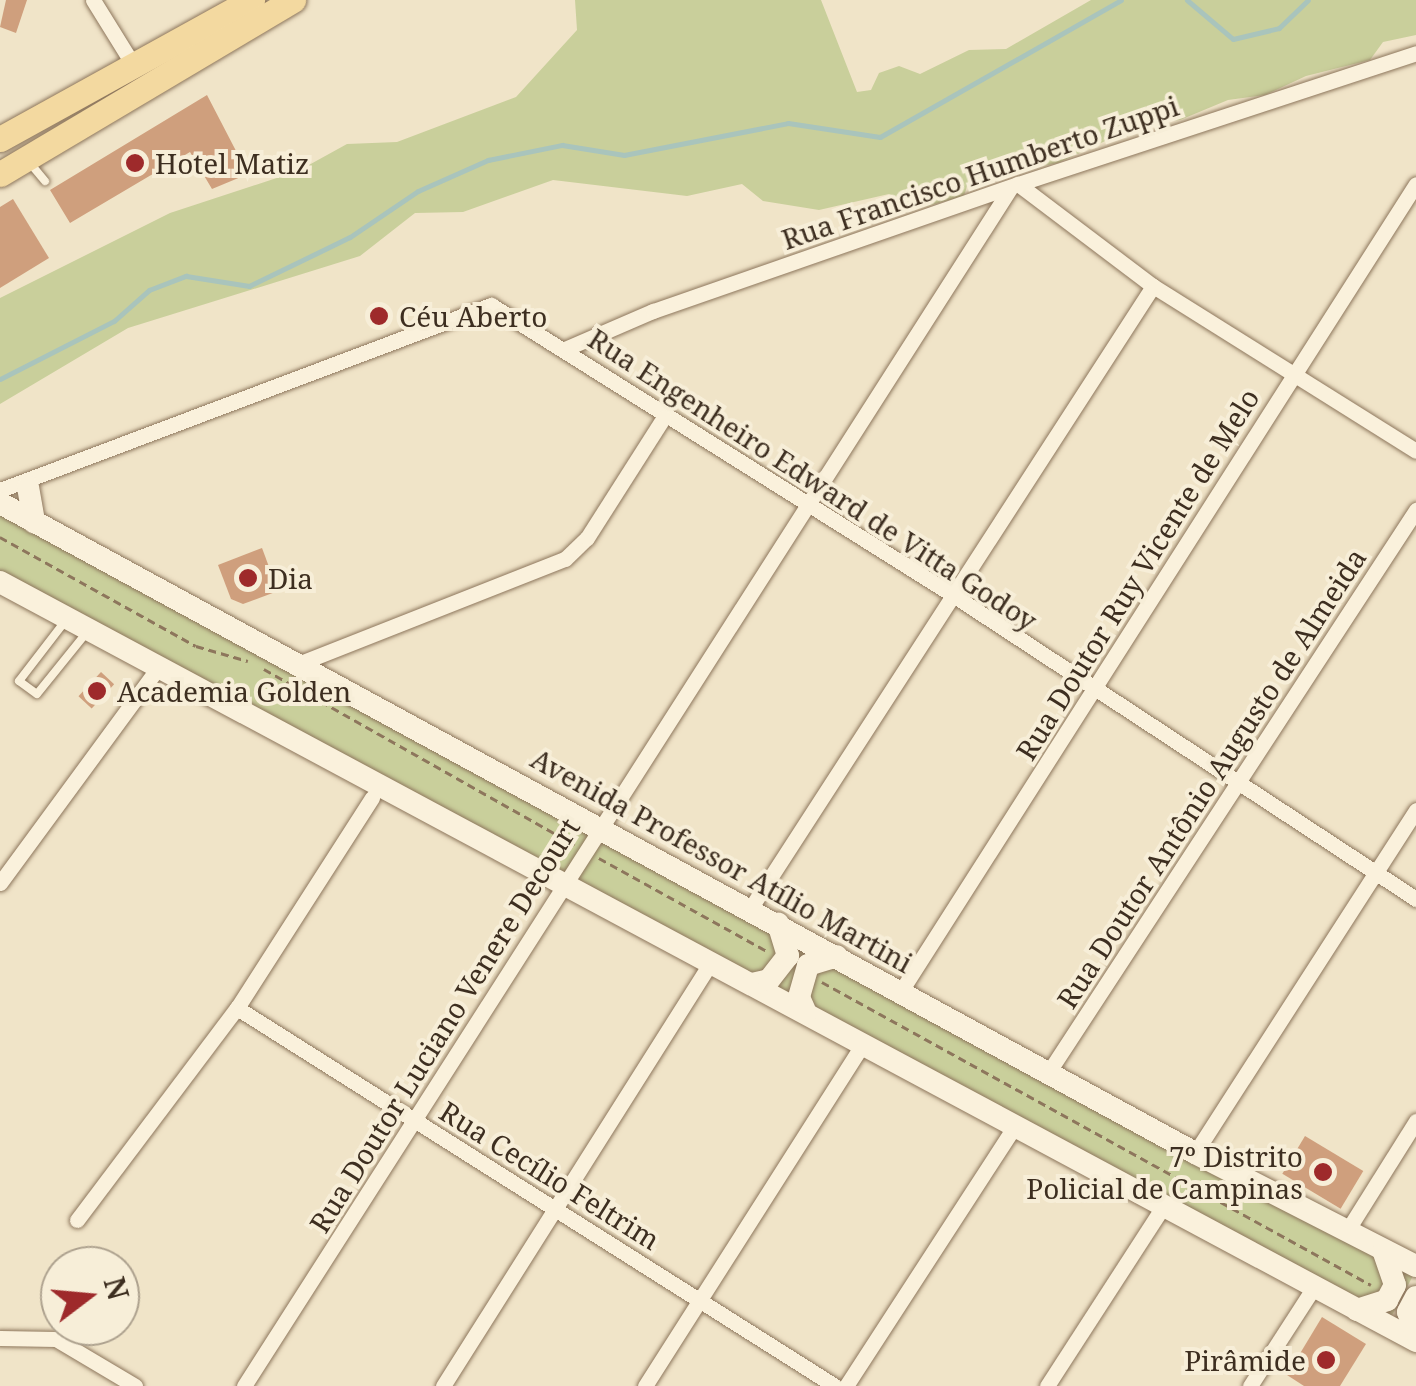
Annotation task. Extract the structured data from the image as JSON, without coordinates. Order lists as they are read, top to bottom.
{
  "streets": {
    "main road": ["Avenida Professor Atílio Martini"],
    "street": [
      "Rua Francisco Humberto Zuppi",
      "Rua Engenheiro Edward de Vitta Godoy",
      "Rua Doutor Ruy Vicente de Melo",
      "Rua Doutor Antônio Augusto de Almeida",
      "Rua Doutor Luciano Venere Decourt",
      "Rua Cecílio Feltrim"
    ]
  },
  "crossings": [
    ["Rua Francisco Humberto Zuppi", "Rua Engenheiro Edward de Vitta Godoy"],
    ["Rua Francisco Humberto Zuppi", "Rua Doutor Luciano Venere Decourt"],
    ["Rua Engenheiro Edward de Vitta Godoy", "Rua Doutor Ruy Vicente de Melo"],
    ["Rua Engenheiro Edward de Vitta Godoy", "Rua Doutor Antônio Augusto de Almeida"],
    ["Rua Engenheiro Edward de Vitta Godoy", "Avenida Professor Atílio Martini"],
    ["Rua Engenheiro Edward de Vitta Godoy", "Rua Doutor Luciano Venere Decourt"],
    ["Rua Doutor Ruy Vicente de Melo", "Avenida Professor Atílio Martini"],
    ["Rua Doutor Antônio Augusto de Almeida", "Avenida Professor Atílio Martini"],
    ["Avenida Professor Atílio Martini", "Rua Doutor Luciano Venere Decourt"],
    ["Rua Doutor Luciano Venere Decourt", "Rua Cecílio Feltrim"]
  ],
  "places": [
    "Hotel Matiz",
    "Céu Aberto",
    "Dia",
    "Academia Golden",
    "7º Distrito Policial de Campinas",
    "Pirâmide"
  ],
  "north": "right"
}
